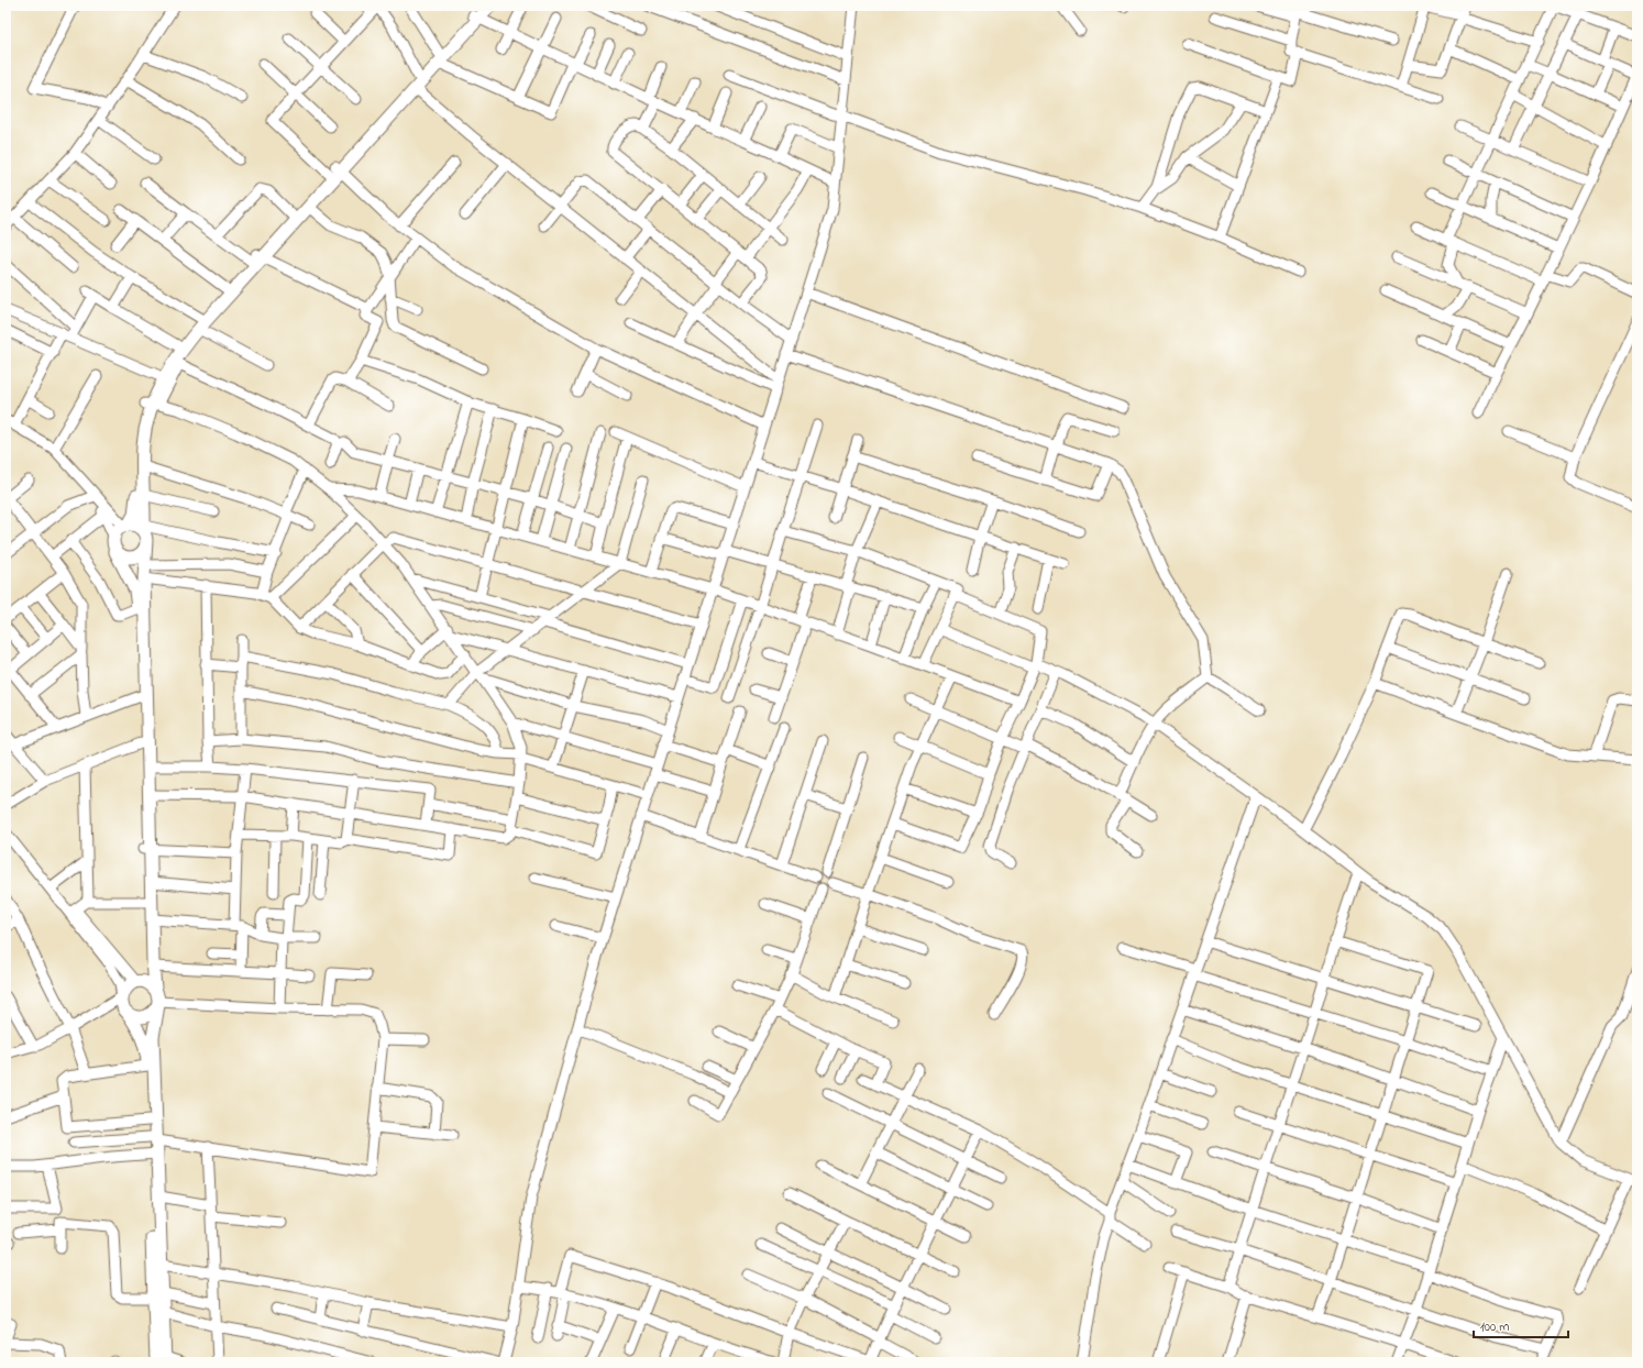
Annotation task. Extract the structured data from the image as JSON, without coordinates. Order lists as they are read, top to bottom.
{
  "scale_bar": "100 m"
}
